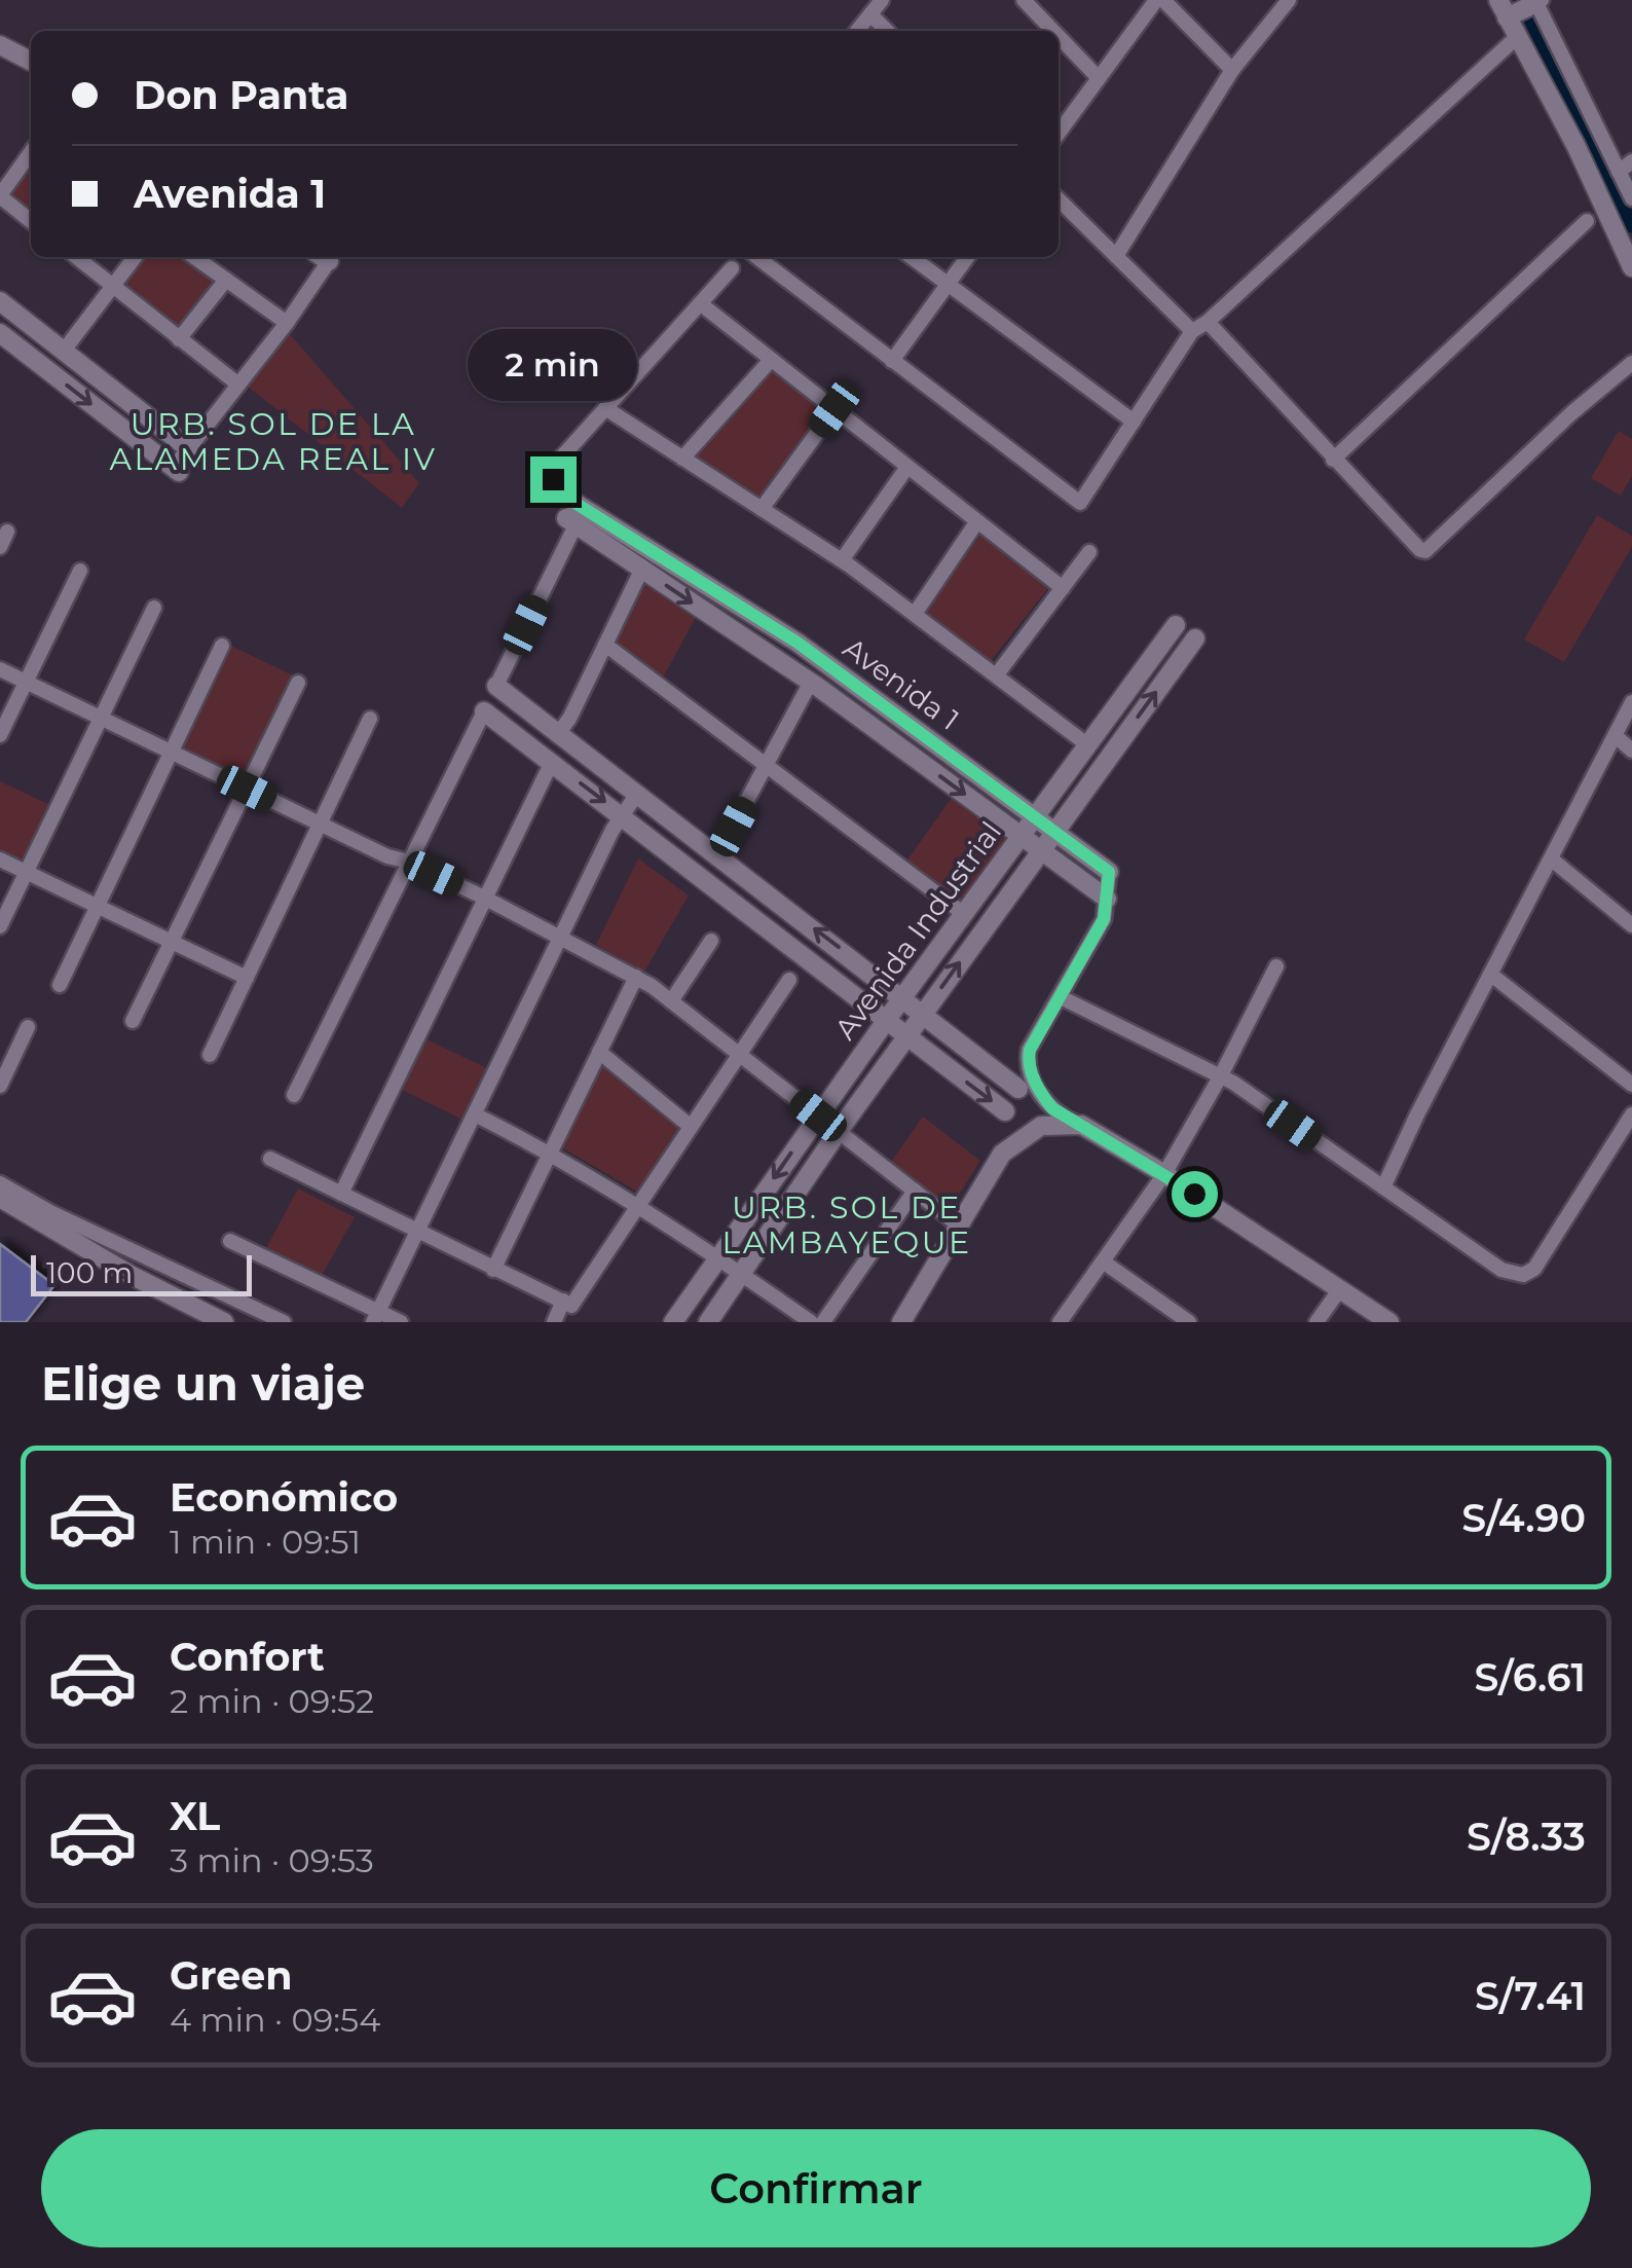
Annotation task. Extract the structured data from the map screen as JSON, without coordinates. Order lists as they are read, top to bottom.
{
  "streets": {
    "street": ["Avenida 1", "Avenida Industrial"]
  },
  "crossings": [
    ["Avenida 1", "Avenida Industrial"]
  ],
  "districts": ["URB. SOL DE LA ALAMEDA REAL IV", "URB. SOL DE LAMBAYEQUE"],
  "scale_bar": "100 m",
  "page": {
    "banner": ["Don Panta", "Avenida 1"],
    "bubble": "2 min",
    "scale": "100 m",
    "heading": "Elige un viaje",
    "list": [
      {
        "name": "Económico",
        "note": "1 min · 09:51",
        "value": "S/4.90"
      },
      {
        "name": "Confort",
        "note": "2 min · 09:52",
        "value": "S/6.61"
      },
      {
        "name": "XL",
        "note": "3 min · 09:53",
        "value": "S/8.33"
      },
      {
        "name": "Green",
        "note": "4 min · 09:54",
        "value": "S/7.41"
      }
    ],
    "buttons": "Confirmar"
  }
}
